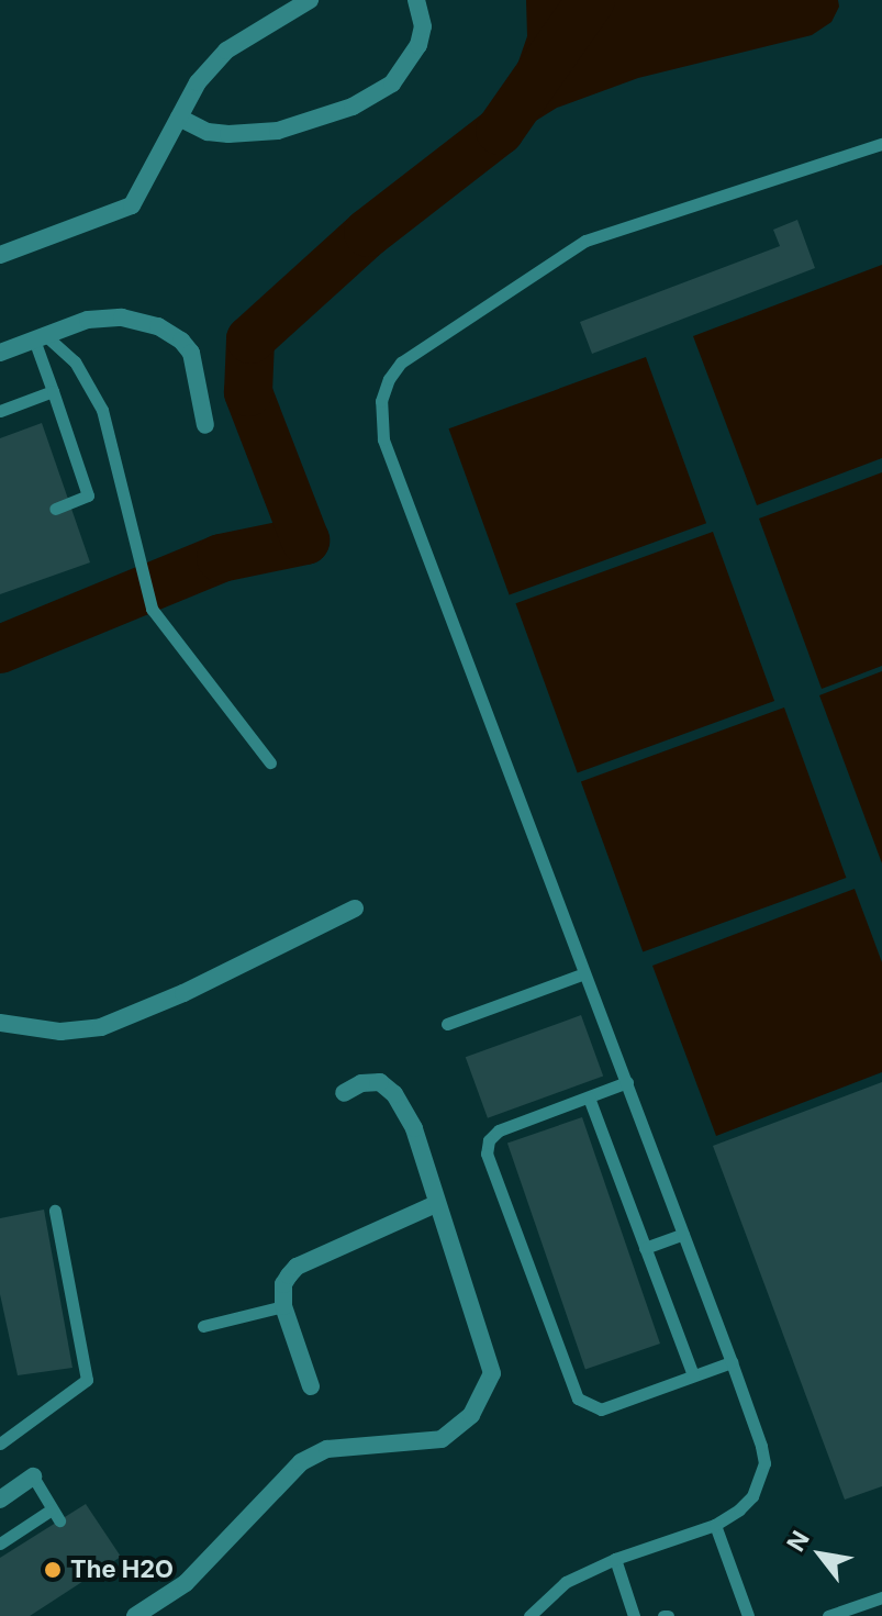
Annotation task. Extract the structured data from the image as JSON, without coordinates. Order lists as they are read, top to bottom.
{
  "places": ["The H2O"],
  "north": "top left"
}
